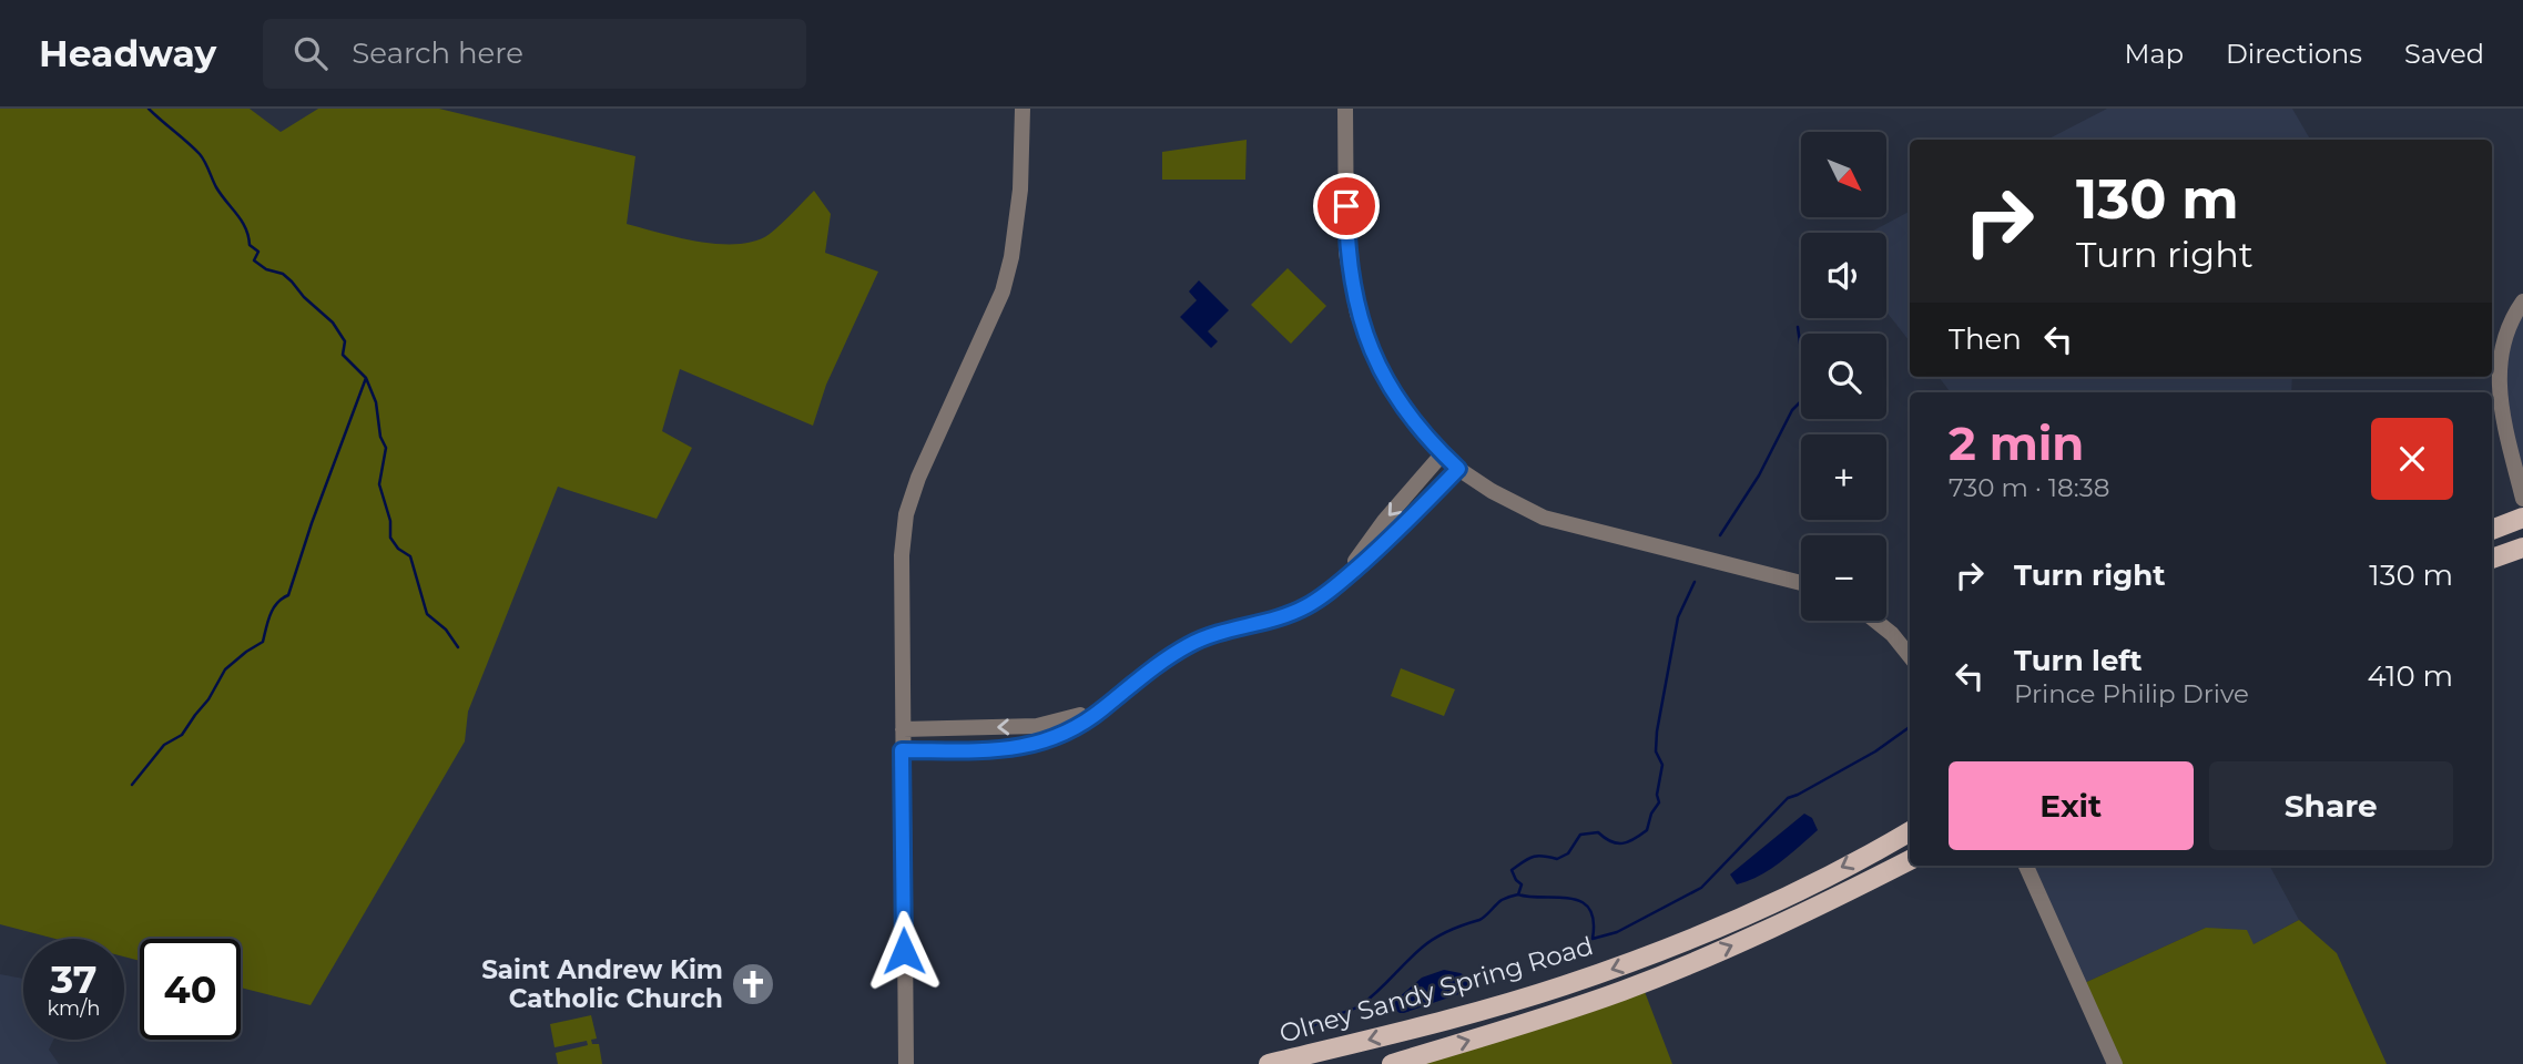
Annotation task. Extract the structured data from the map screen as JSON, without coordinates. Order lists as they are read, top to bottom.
{
  "streets": {
    "main road": ["Olney Sandy Spring Road"]
  },
  "places": {
    "church": ["Saint Andrew Kim Catholic Church"]
  },
  "north": "bottom right",
  "page": {
    "header": "Headway",
    "search": "Search here",
    "nav": ["Map", "Directions", "Saved"],
    "map_buttons": ["+", "−"],
    "turn": ["130 m", "Turn right"],
    "then": "Then",
    "heading": ["2 min", "730 m · 18:38"],
    "list": [
      {
        "name": "Turn right",
        "value": "130 m"
      },
      {
        "name": "Turn left",
        "note": "Prince Philip Drive",
        "value": "410 m"
      }
    ],
    "buttons": ["Exit", "Share"],
    "speed": "37 km/h",
    "limit": "40"
  }
}
